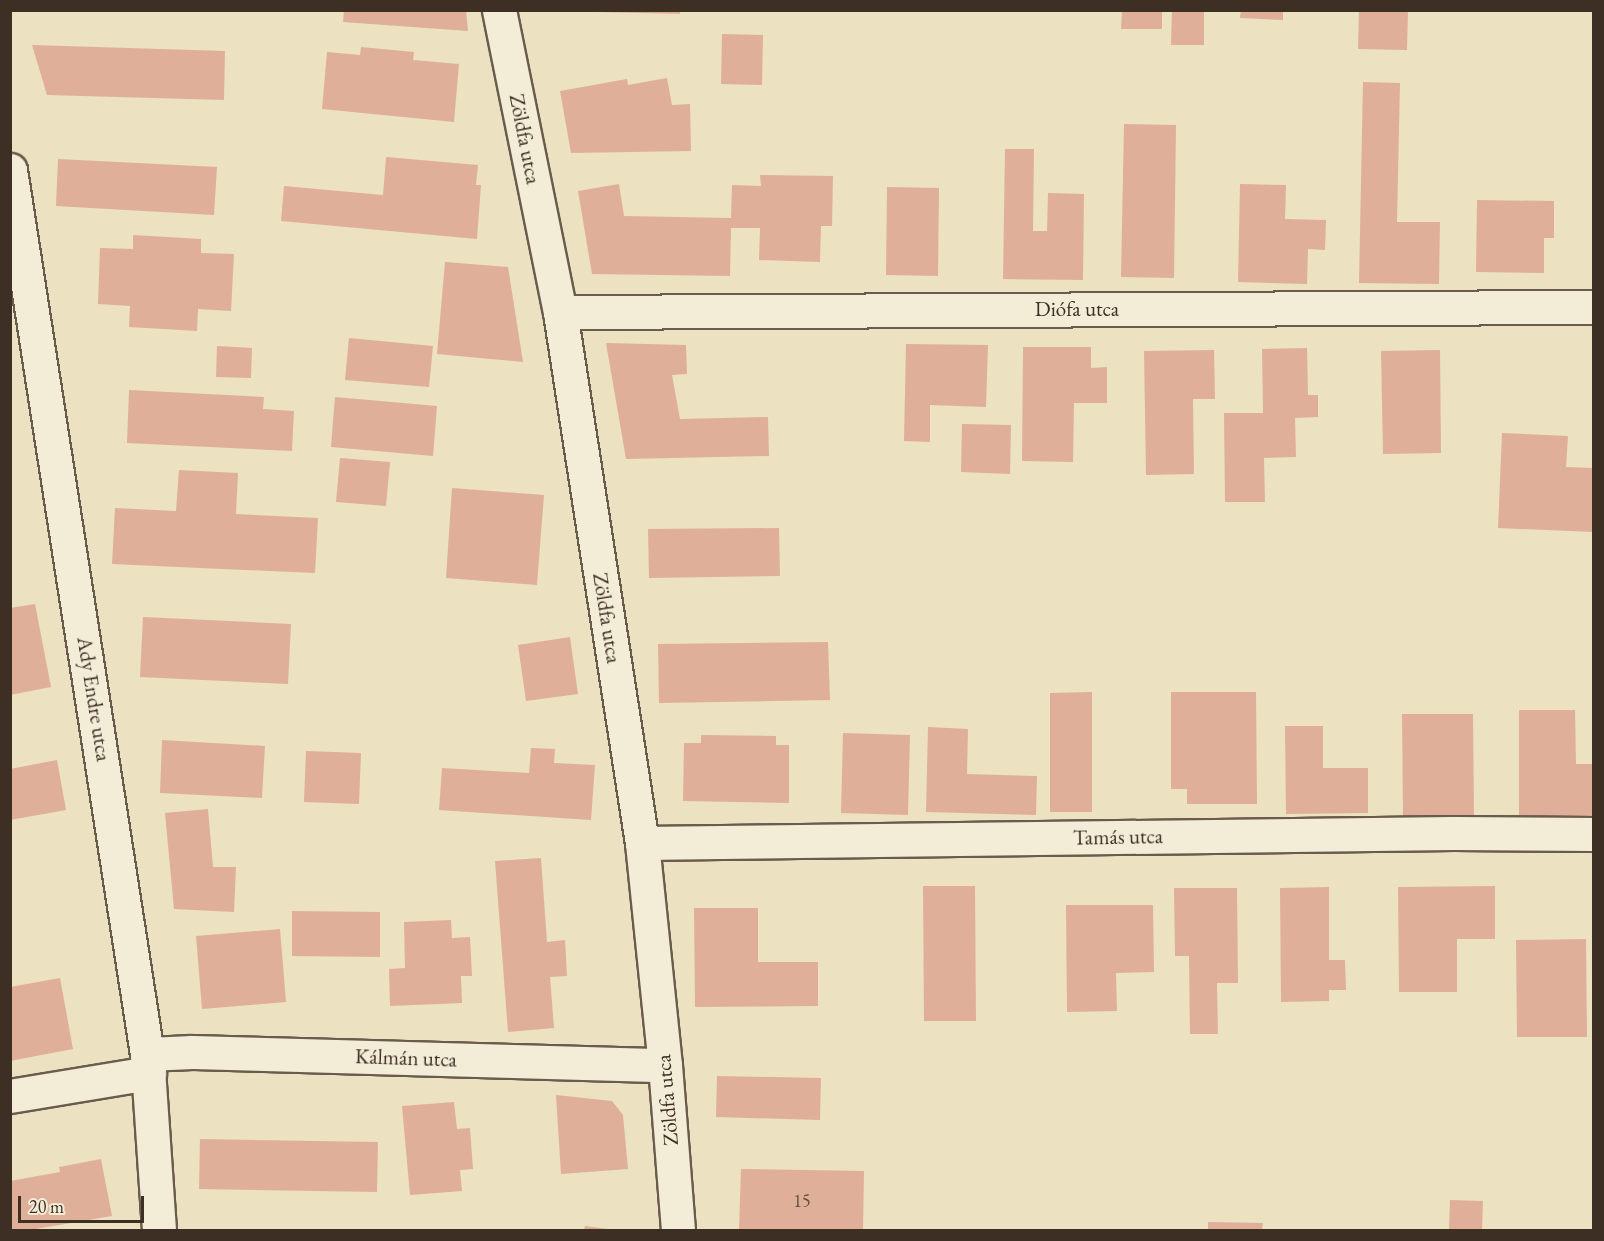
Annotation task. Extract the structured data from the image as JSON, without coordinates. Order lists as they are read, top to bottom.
{
  "streets": {
    "street": [
      "Zöldfa utca",
      "Diófa utca",
      "Ady Endre utca",
      "Tamás utca",
      "Kálmán utca"
    ]
  },
  "crossings": [
    ["Zöldfa utca", "Diófa utca"],
    ["Zöldfa utca", "Tamás utca"],
    ["Zöldfa utca", "Kálmán utca"],
    ["Ady Endre utca", "Kálmán utca"]
  ],
  "house_numbers": ["15"],
  "scale_bar": "20 m"
}
